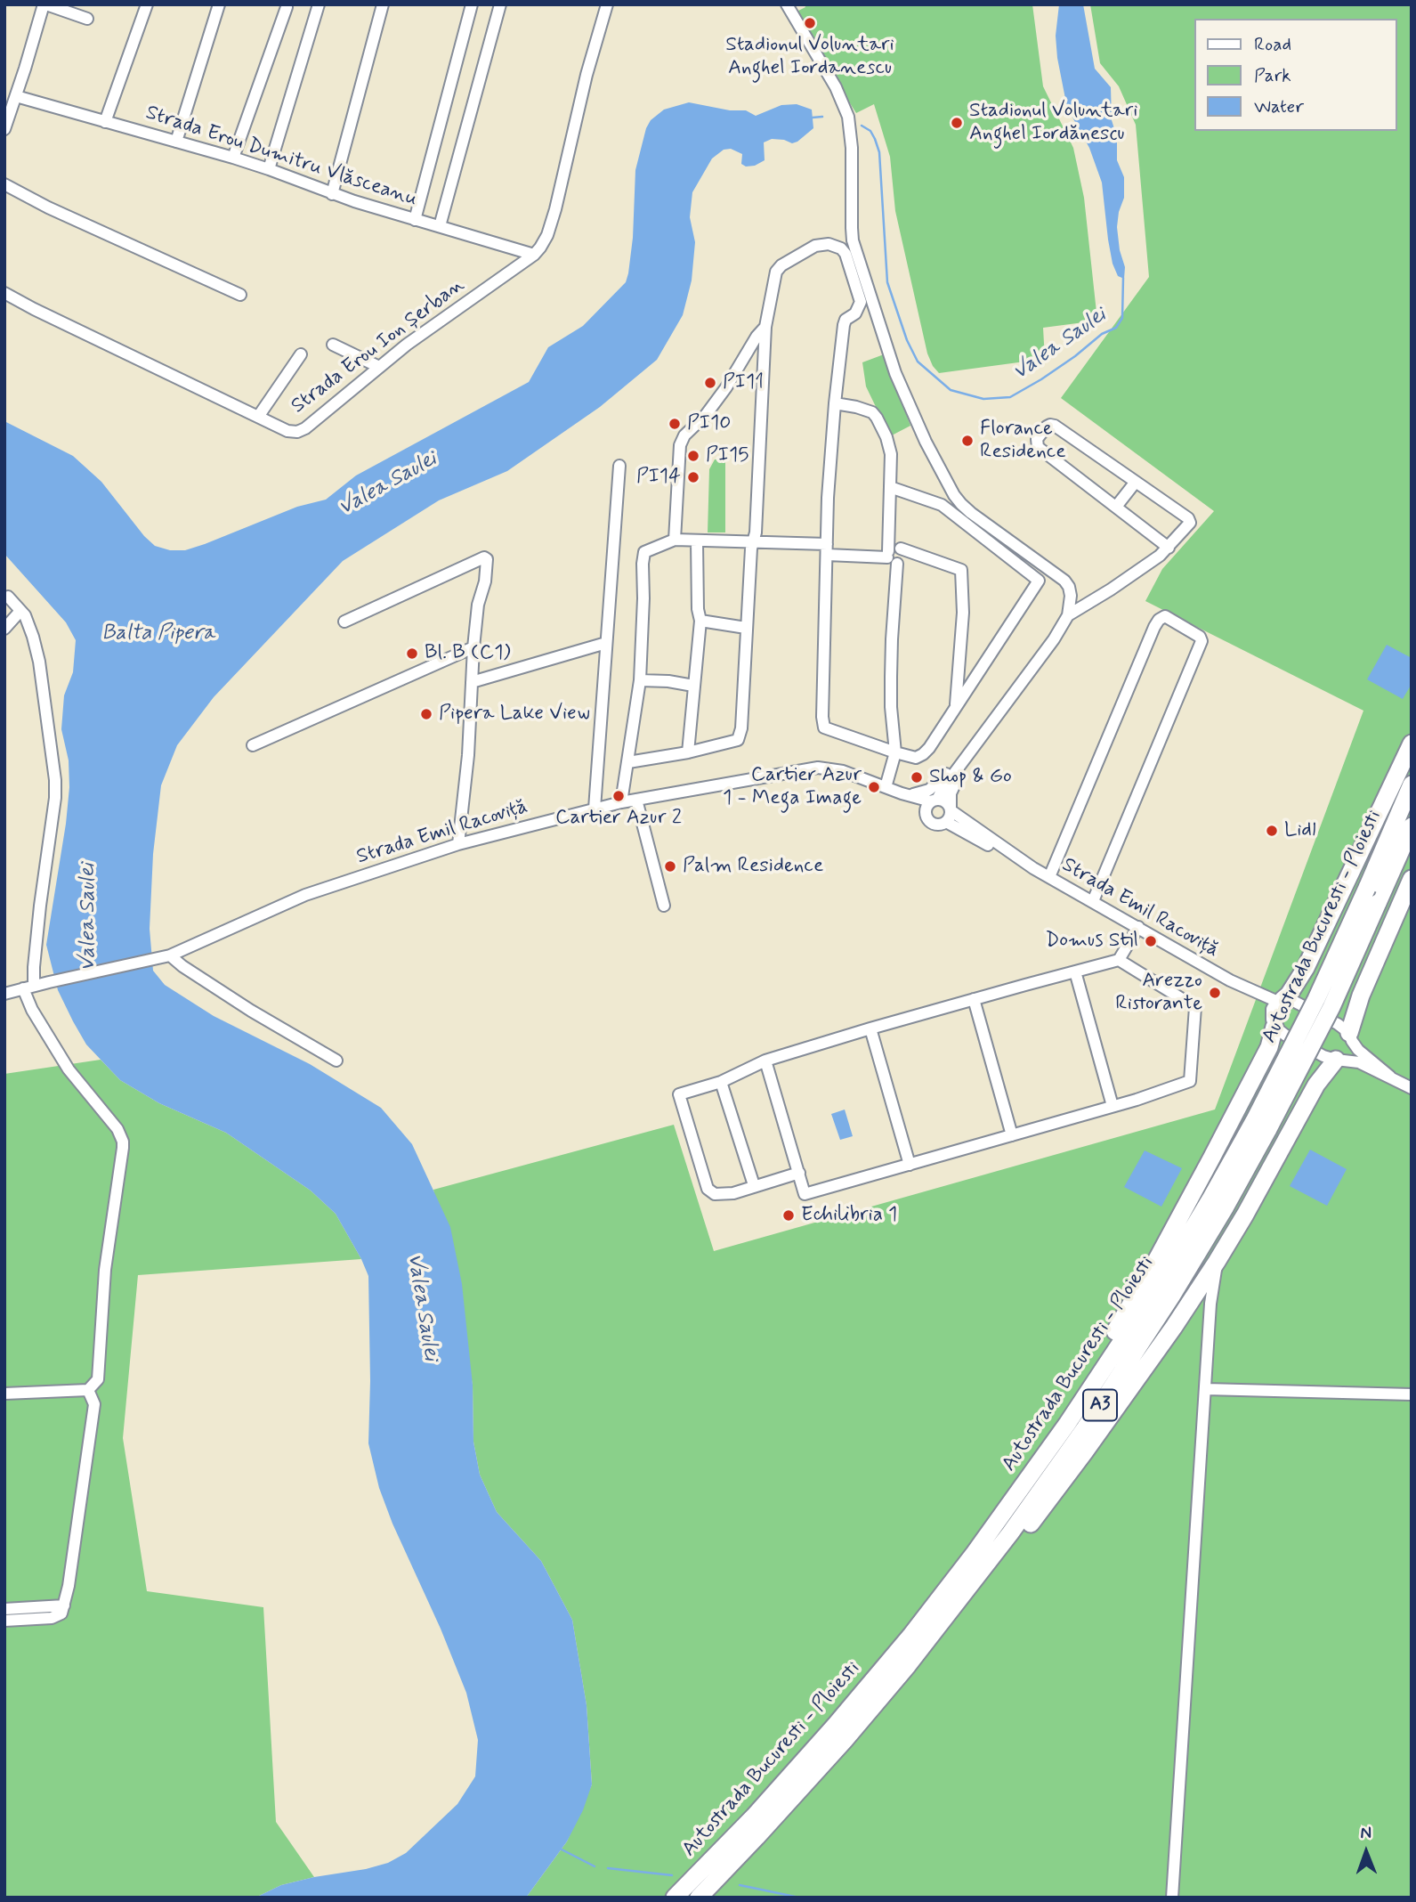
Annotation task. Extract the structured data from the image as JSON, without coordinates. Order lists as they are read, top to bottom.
{
  "streets": {
    "highway": ["Autostrada Bucuresti - Ploiesti", "A3"],
    "street": ["Strada Erou Dumitru Vlăsceanu", "Strada Erou Ion Șerban", "Strada Emil Racoviță"]
  },
  "crossings": [
    ["Strada Erou Dumitru Vlăsceanu", "Strada Erou Ion Șerban"]
  ],
  "water": ["Valea Saulei", "Balta Pipera"],
  "places": [
    "Stadionul Voluntari Anghel Iordanescu",
    "Stadionul Voluntari Anghel Iordănescu",
    "PI11",
    "PI10",
    "Florance Residence",
    "PI15",
    "PI14",
    "Bl. B (C1)",
    "Pipera Lake View",
    "Shop & Go",
    "Cartier Azur 1 - Mega Image",
    "Cartier Azur 2",
    "Lidl",
    "Palm Residence",
    "Domus Stil",
    "Arezzo Ristorante",
    "Echilibria 1"
  ],
  "legend": ["Road", "Park", "Water"],
  "north": "top"
}
